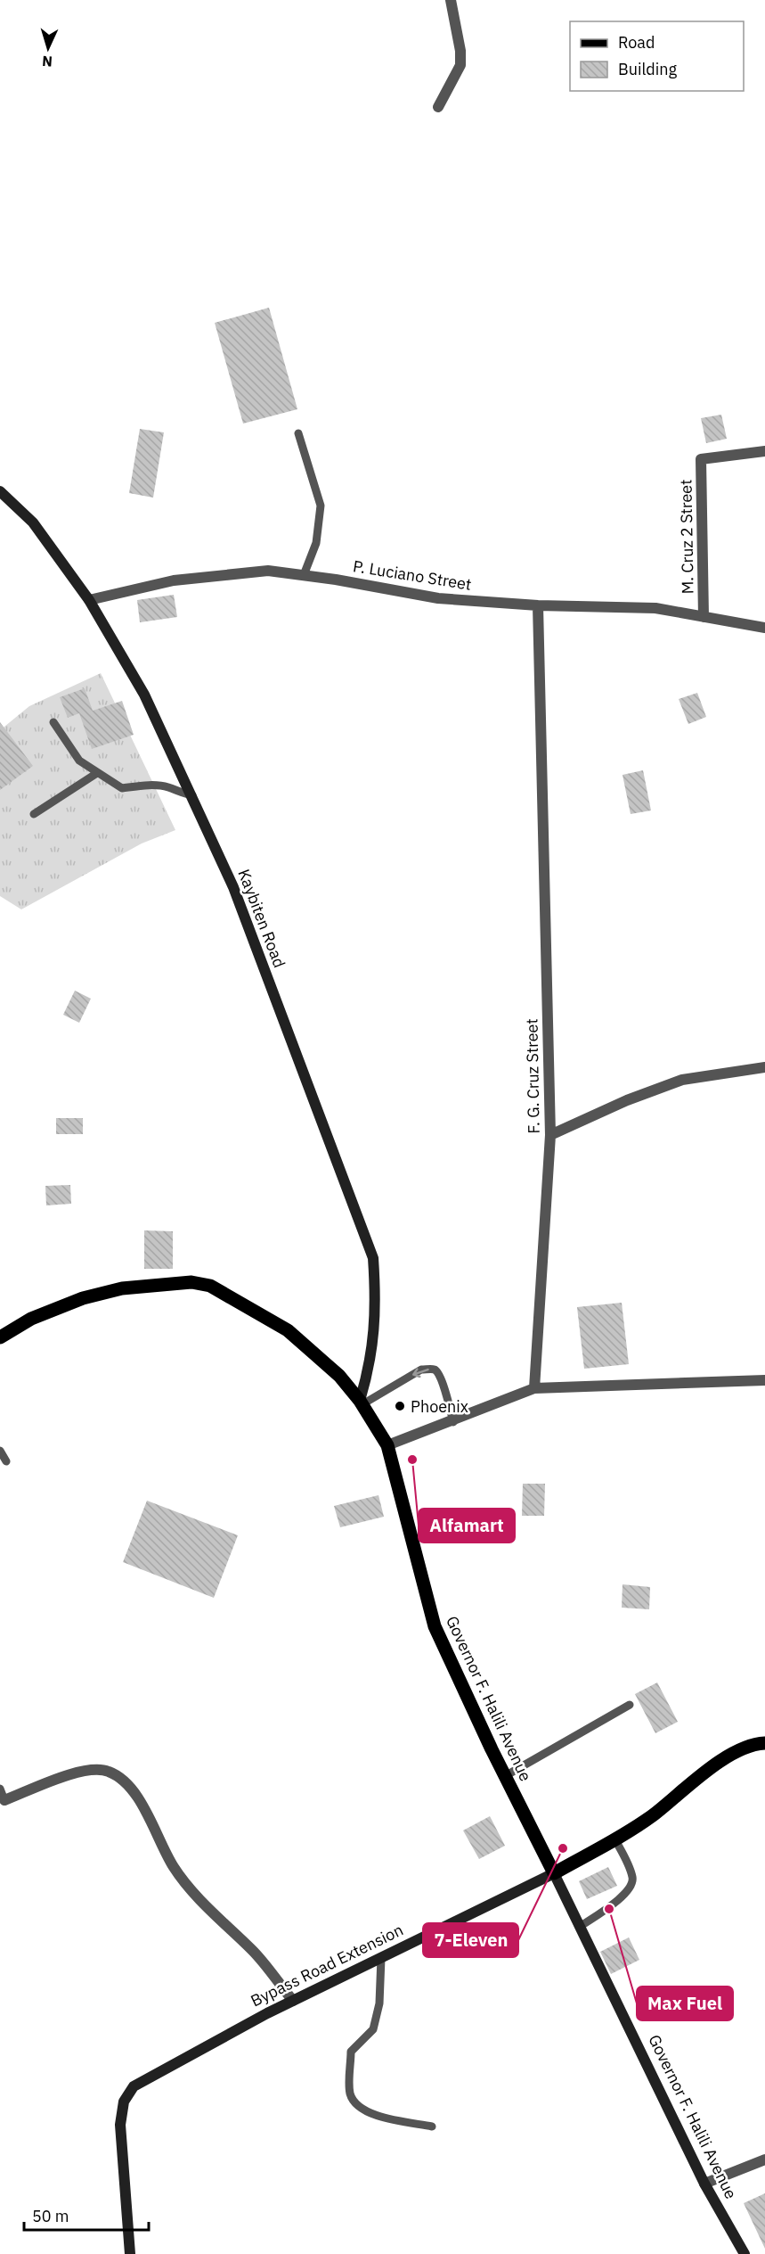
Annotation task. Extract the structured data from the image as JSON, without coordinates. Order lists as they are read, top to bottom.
{
  "streets": {
    "main road": ["Governor F. Halili Avenue", "Bypass Road Extension"],
    "street": [
      "M. Cruz 2 Street",
      "P. Luciano Street",
      "Kaybiten Road",
      "F. G. Cruz Street"
    ]
  },
  "crossings": [
    ["M. Cruz 2 Street", "P. Luciano Street"],
    ["P. Luciano Street", "Kaybiten Road"],
    ["P. Luciano Street", "F. G. Cruz Street"],
    ["Kaybiten Road", "Governor F. Halili Avenue"],
    ["Governor F. Halili Avenue", "Bypass Road Extension"]
  ],
  "places": [
    "Phoenix",
    "Alfamart",
    "7-Eleven",
    "Max Fuel"
  ],
  "legend": ["Road", "Building"],
  "scale_bar": "50 m",
  "north": "bottom"
}
